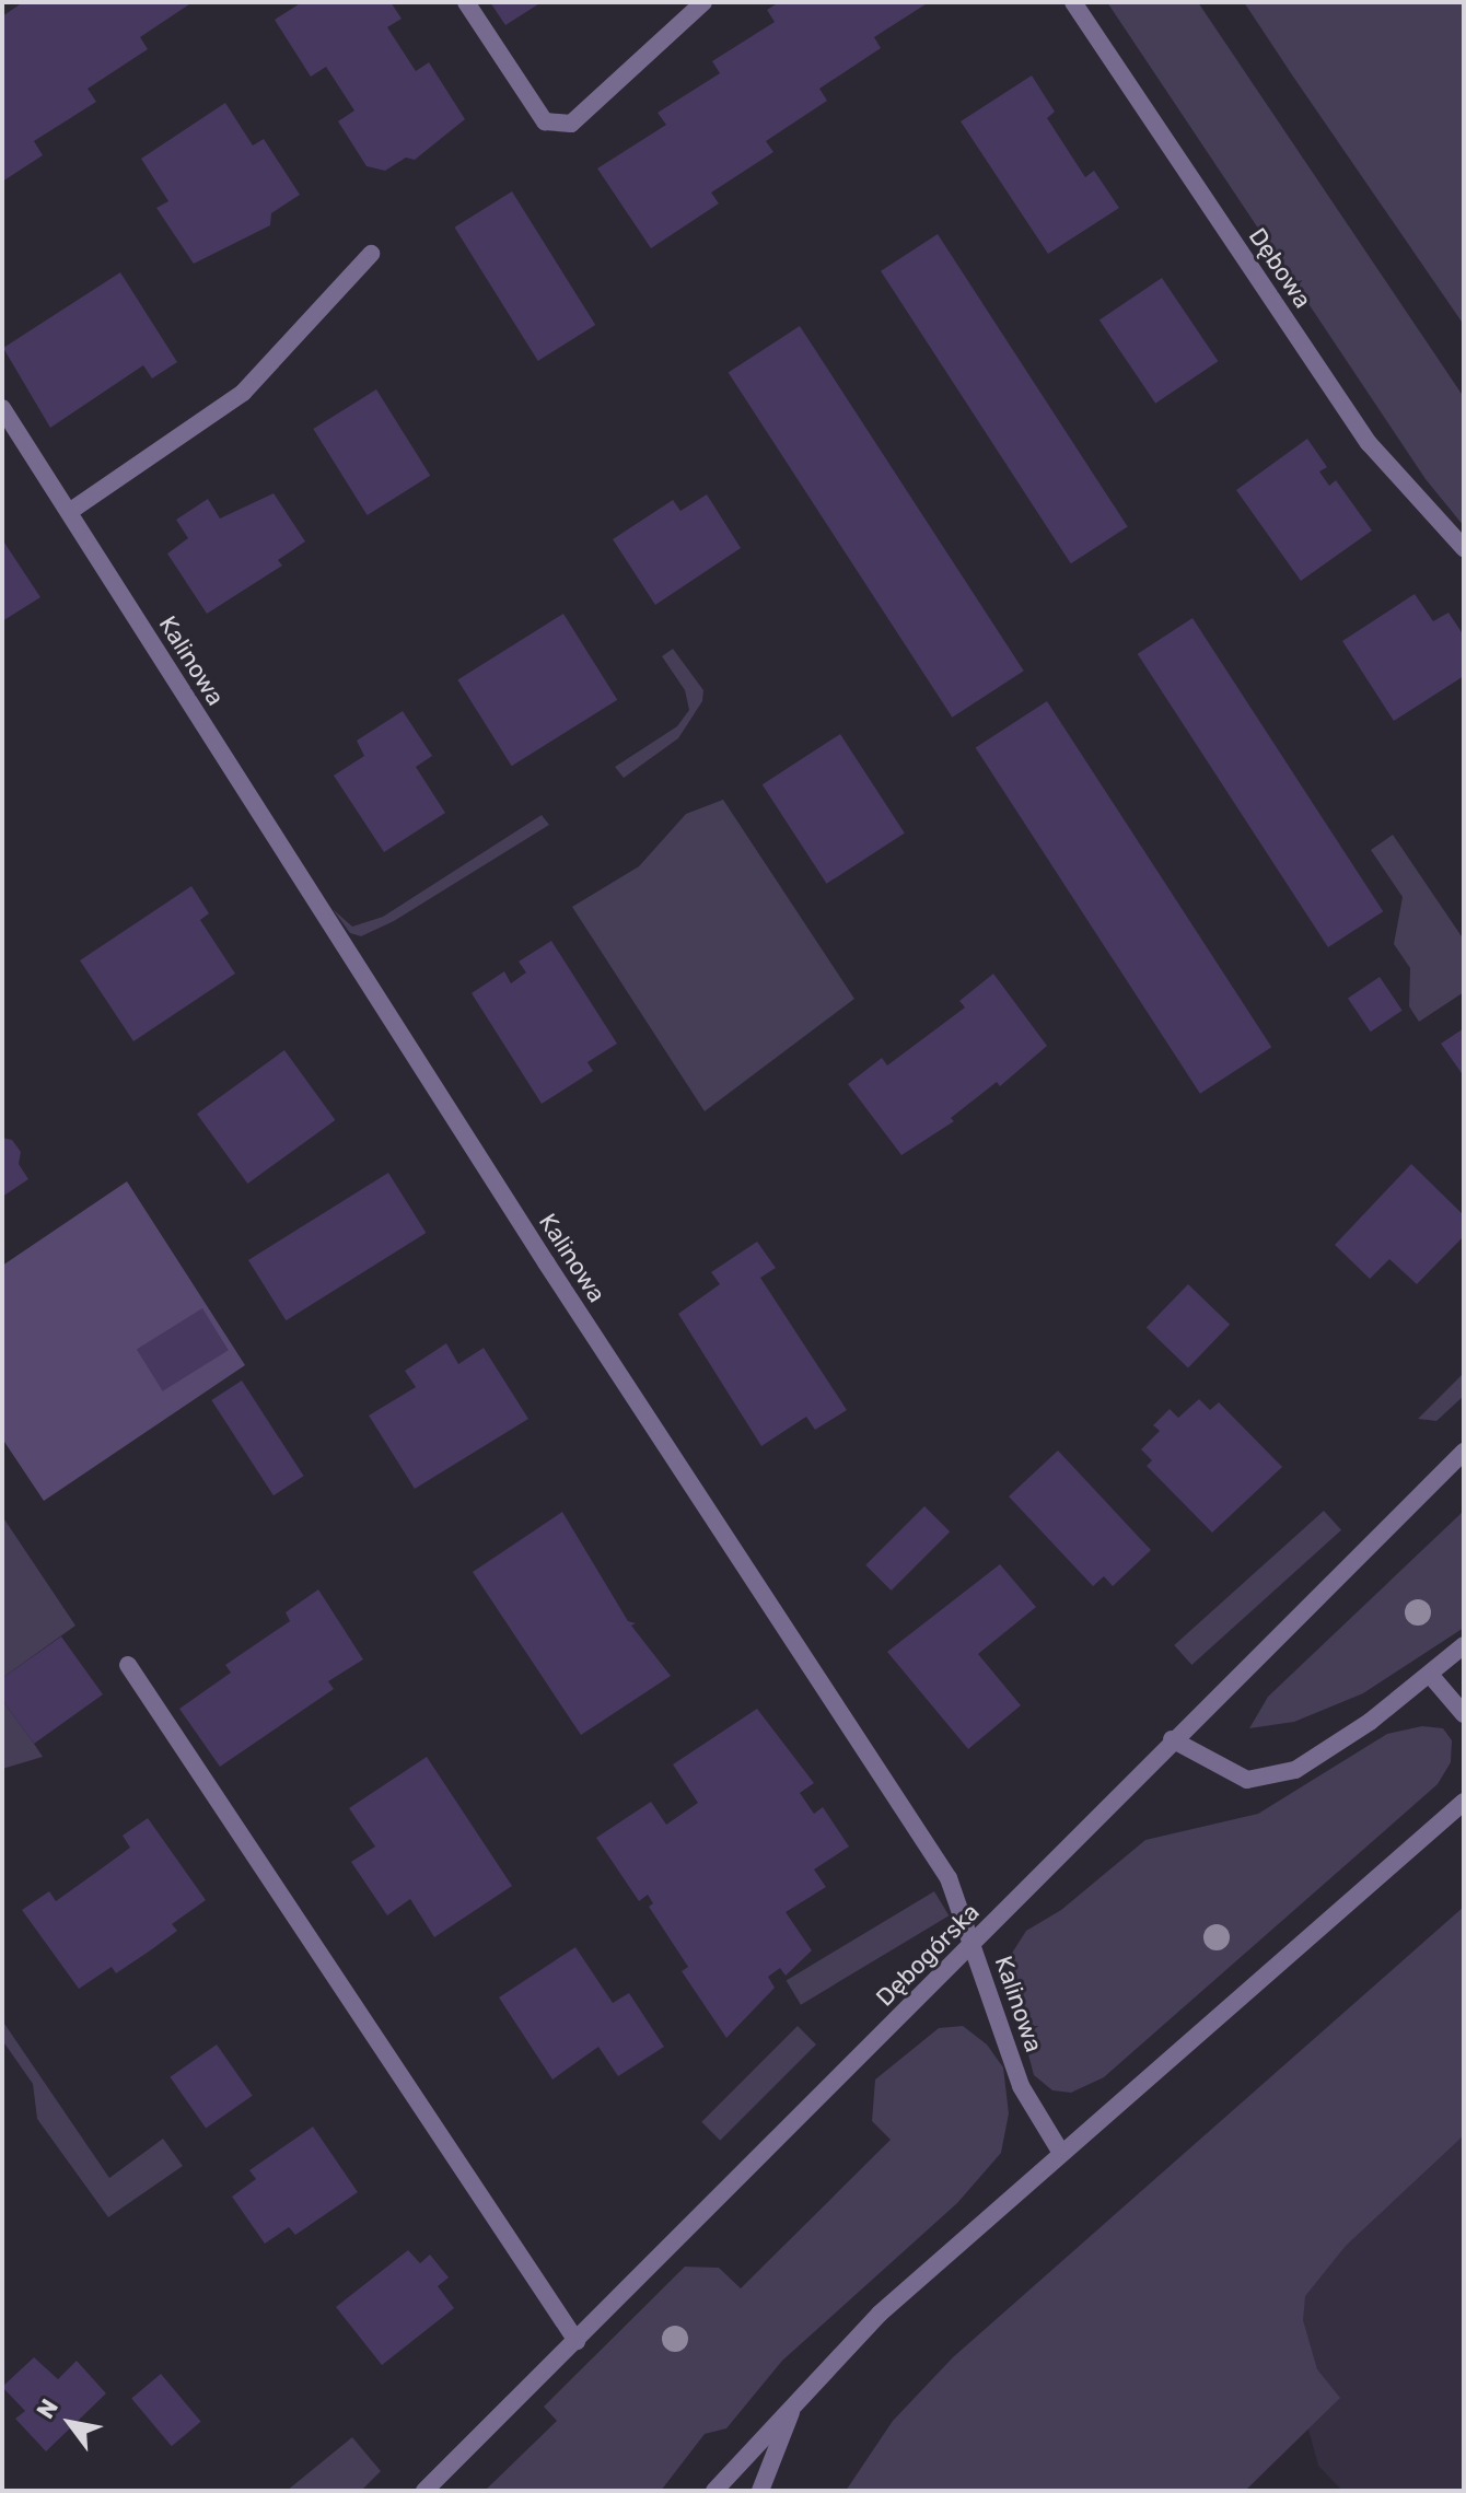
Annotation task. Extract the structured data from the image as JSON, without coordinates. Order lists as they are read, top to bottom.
{
  "streets": {
    "street": ["Dębowa", "Kalinowa", "Dębogórska"]
  },
  "crossings": [
    ["Kalinowa", "Dębogórska"]
  ],
  "north": "top left"
}
